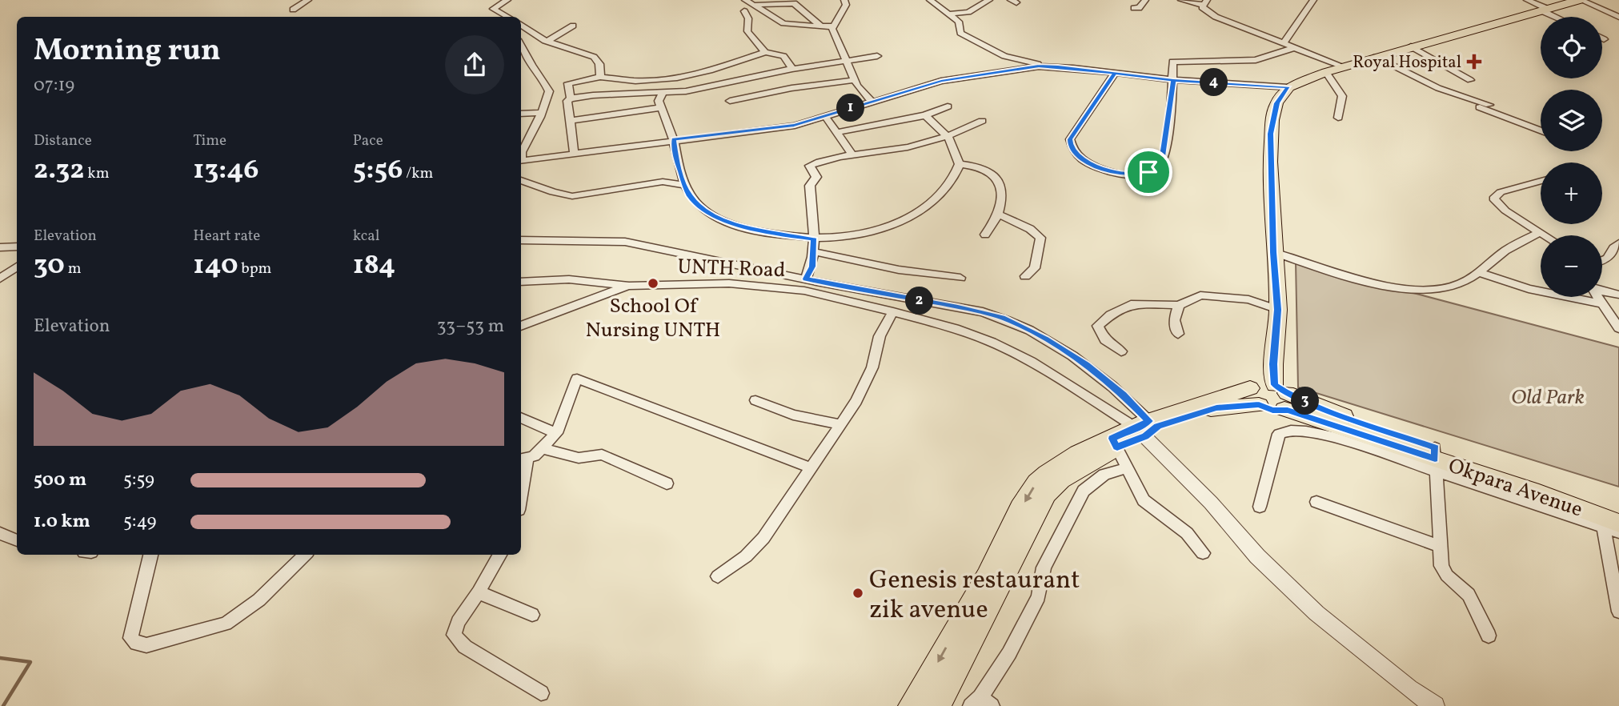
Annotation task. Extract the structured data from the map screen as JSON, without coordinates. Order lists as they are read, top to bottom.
{
  "streets": {
    "main road": ["Okpara Avenue"],
    "street": ["UNTH Road"]
  },
  "parks": ["Old Park"],
  "places": {
    "health": ["Royal Hospital"],
    "other": ["School Of Nursing UNTH", "Genesis restaurant zik avenue"]
  },
  "page": {
    "map_buttons": ["+", "−"],
    "heading": ["Morning run", "07:19"],
    "pins": [
      "4",
      "1",
      "2",
      "3"
    ],
    "stats": [
      ["Distance", "2.32 km"],
      ["Time", "13:46"],
      ["Pace", "5:56 /km"],
      ["Elevation", "30 m"],
      ["Heart rate", "140 bpm"],
      ["kcal", "184"]
    ],
    "chart": ["Elevation", "33–53 m"],
    "list": [
      {
        "name": "500 m",
        "note": "5:59"
      },
      {
        "name": "1.0 km",
        "note": "5:49"
      }
    ]
  }
}
